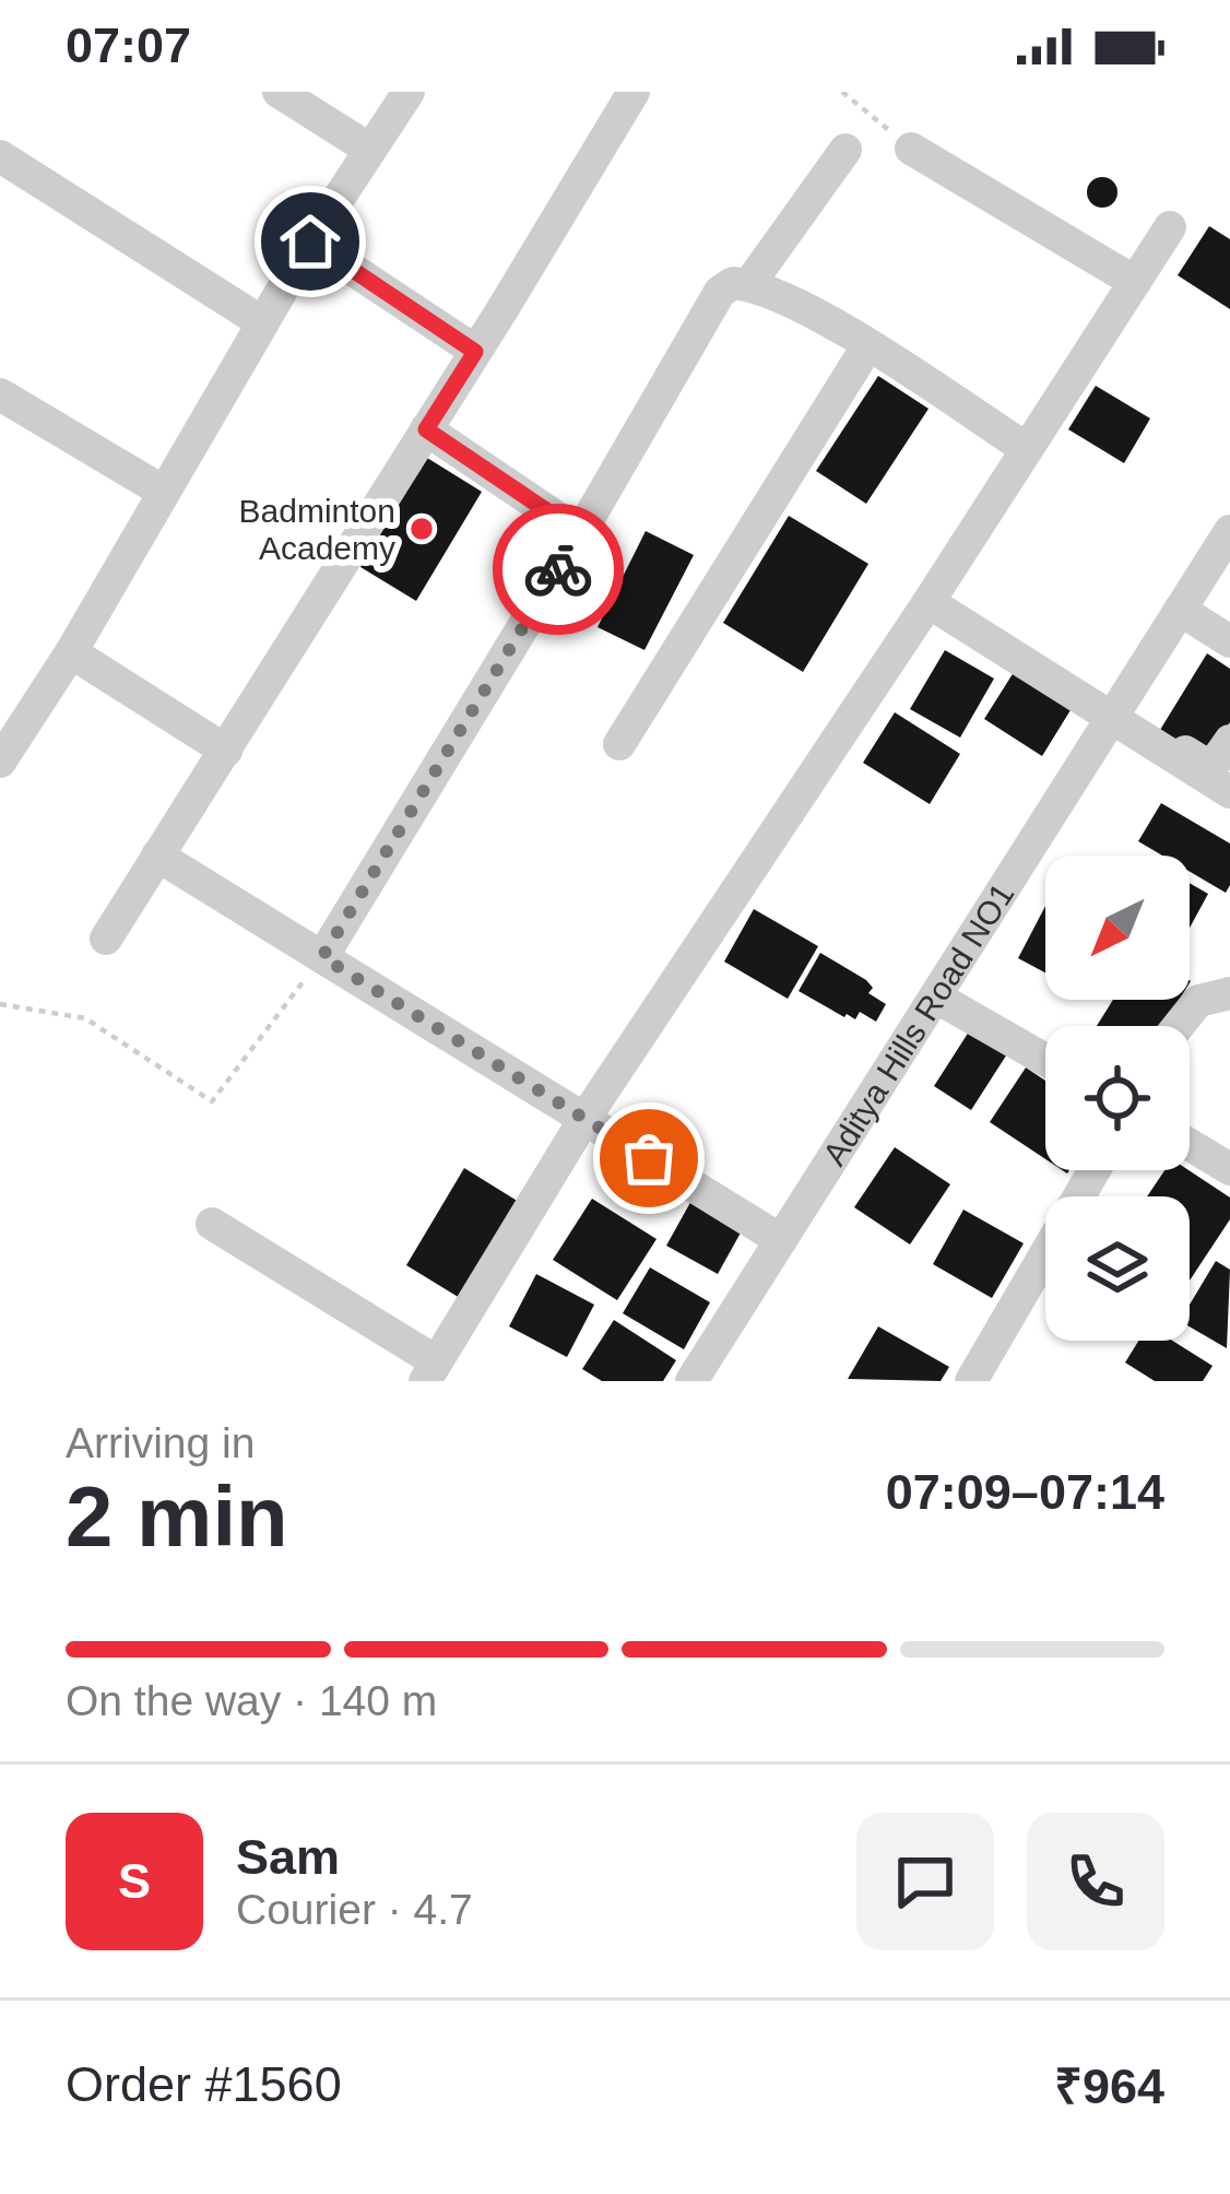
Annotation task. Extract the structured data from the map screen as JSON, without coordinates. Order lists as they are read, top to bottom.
{
  "streets": {
    "street": ["Aditya Hills Road NO1"]
  },
  "places": ["Badminton Academy"],
  "north": "bottom left",
  "page": {
    "status": "07:07",
    "heading": ["2 min", "Arriving in", "07:09–07:14"],
    "panel": [
      "Sam",
      "Courier · 4.7",
      "Order #1560",
      "₹964"
    ],
    "bar": "On the way · 140 m",
    "round": "S"
  }
}
